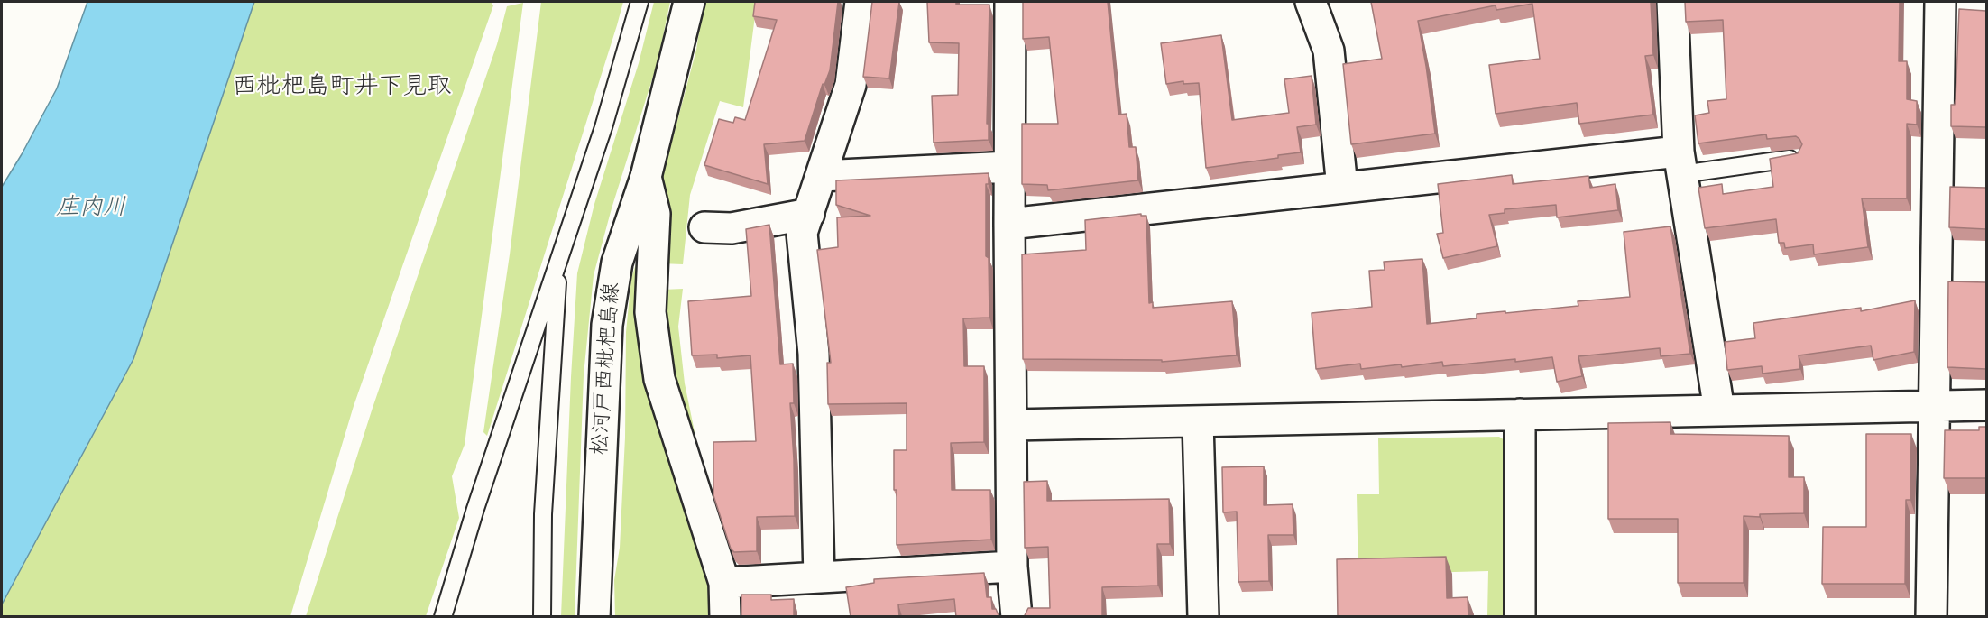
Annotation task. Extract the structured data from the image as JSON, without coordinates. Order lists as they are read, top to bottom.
{
  "streets": {
    "street": ["松河戸西枇杷島線"]
  },
  "districts": ["西枇杷島町井下見取"],
  "water": ["庄内川"]
}
